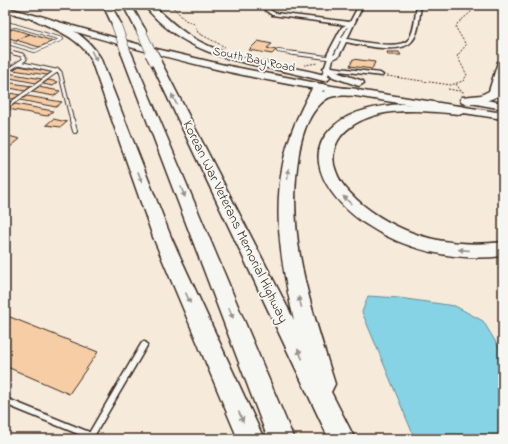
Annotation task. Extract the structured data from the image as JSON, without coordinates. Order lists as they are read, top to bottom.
{
  "streets": {
    "highway": ["South Bay Road", "Korean War Veterans Memorial Highway"]
  }
}
